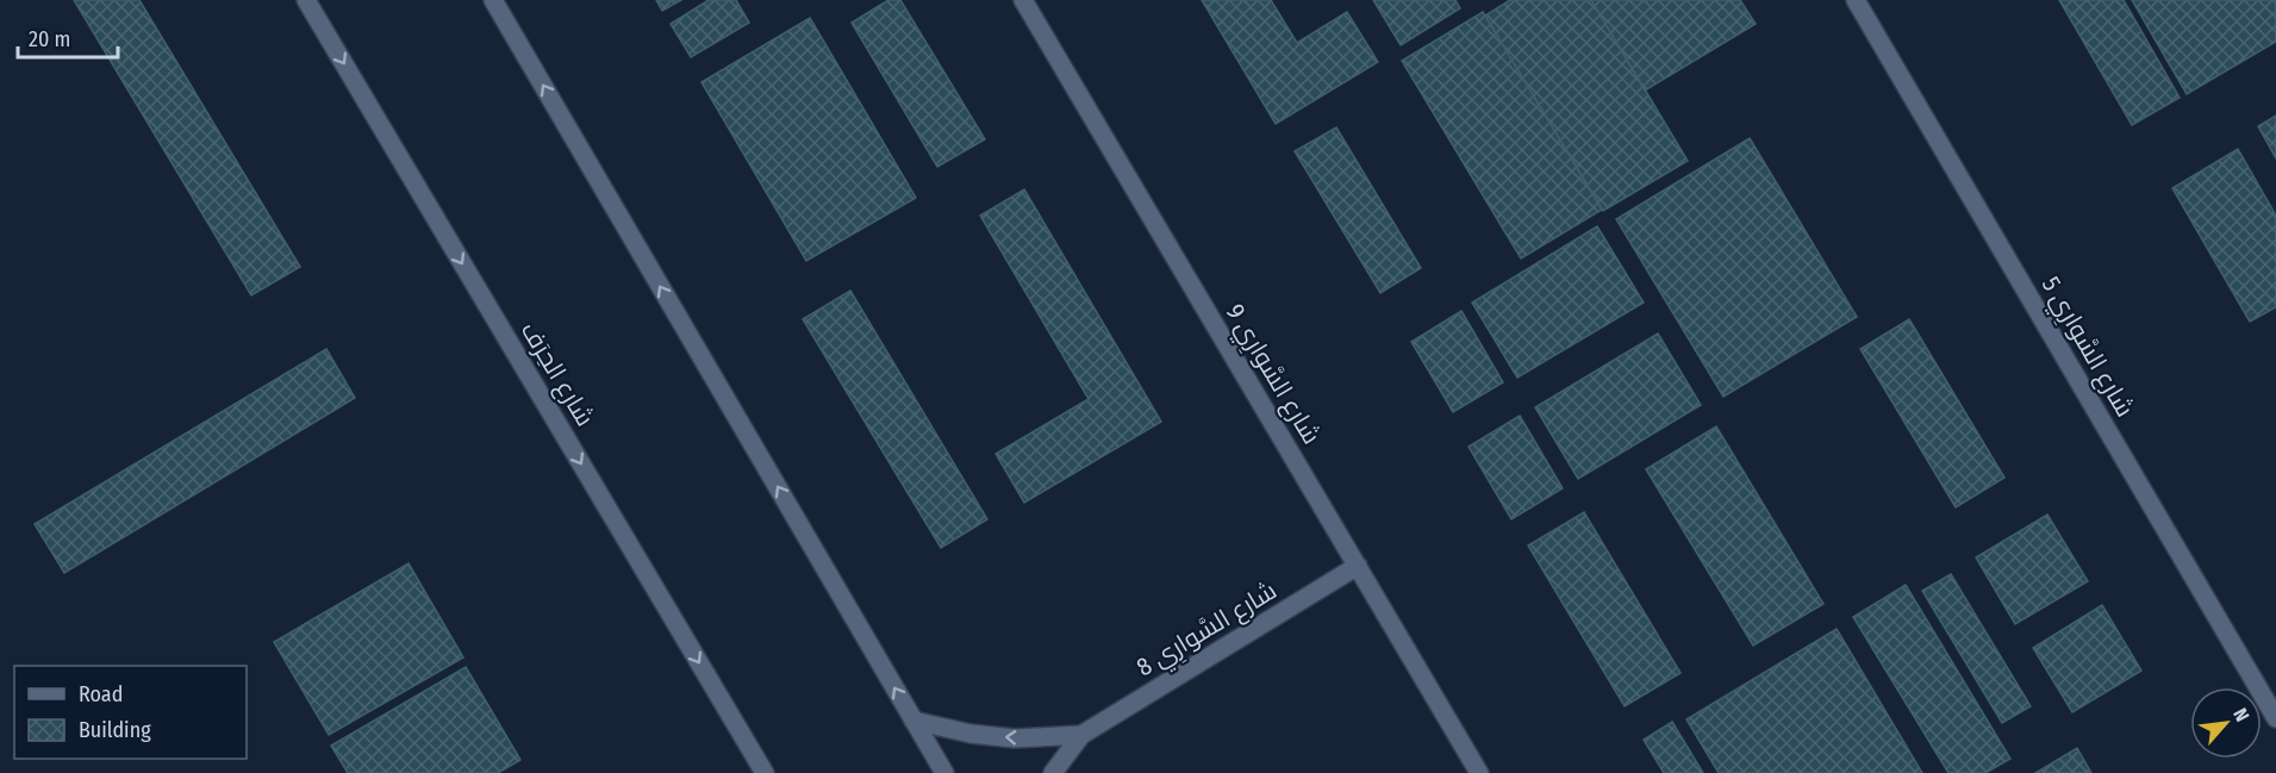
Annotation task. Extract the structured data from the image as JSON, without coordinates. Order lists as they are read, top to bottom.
{
  "streets": {
    "street": [
      "شارع السَّوارِي 5",
      "شارع الحِرَف",
      "شارع السَّوارِي 9",
      "شارع السَّوارِي 8"
    ]
  },
  "crossings": [
    ["شارع السَّوارِي 9", "شارع السَّوارِي 8"]
  ],
  "legend": ["Road", "Building"],
  "scale_bar": "20 m",
  "north": "top right"
}
